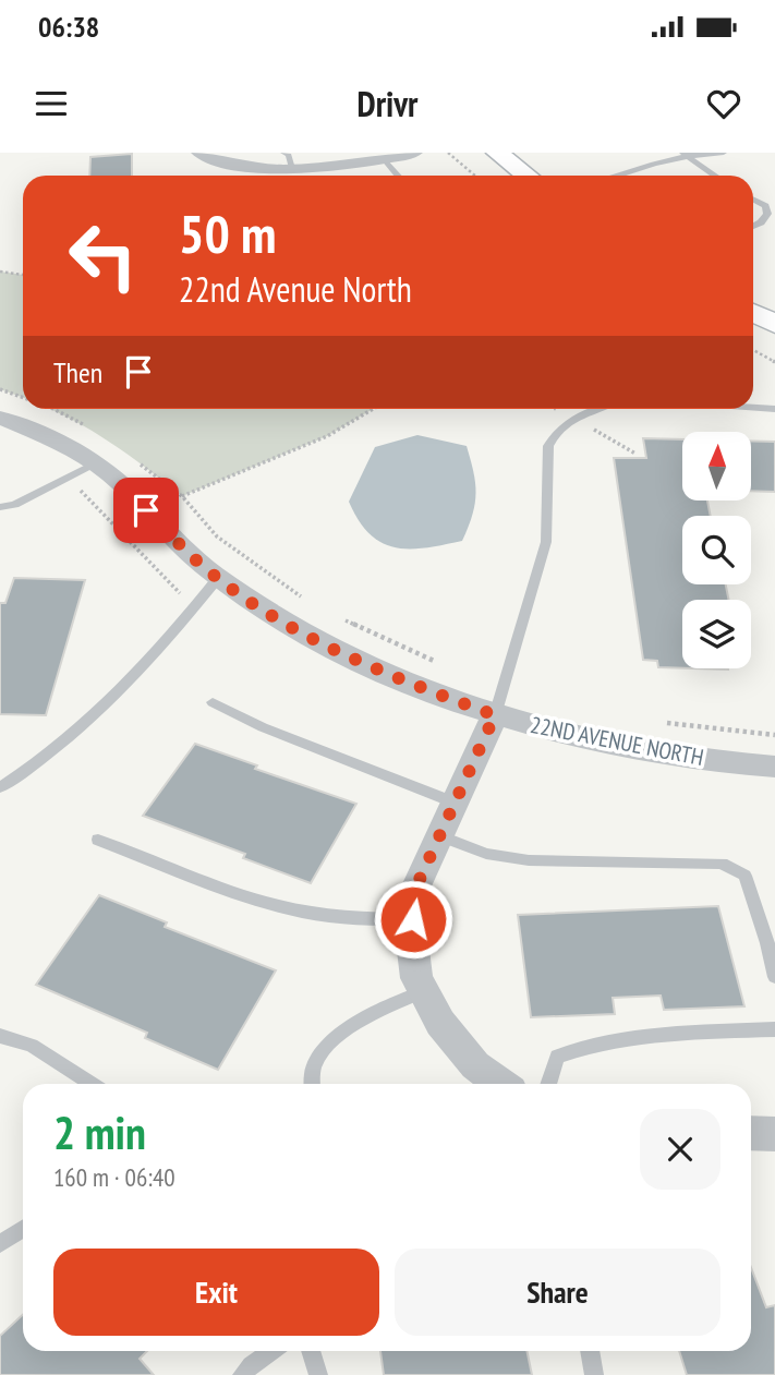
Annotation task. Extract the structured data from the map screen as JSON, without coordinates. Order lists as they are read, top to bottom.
{
  "streets": {
    "street": ["22ND AVENUE NORTH"]
  },
  "north": "top",
  "page": {
    "status": "06:38",
    "header": "Drivr",
    "turn": ["50 m", "22nd Avenue North"],
    "then": "Then",
    "heading": ["2 min", "160 m · 06:40"],
    "buttons": ["Exit", "Share"]
  }
}
